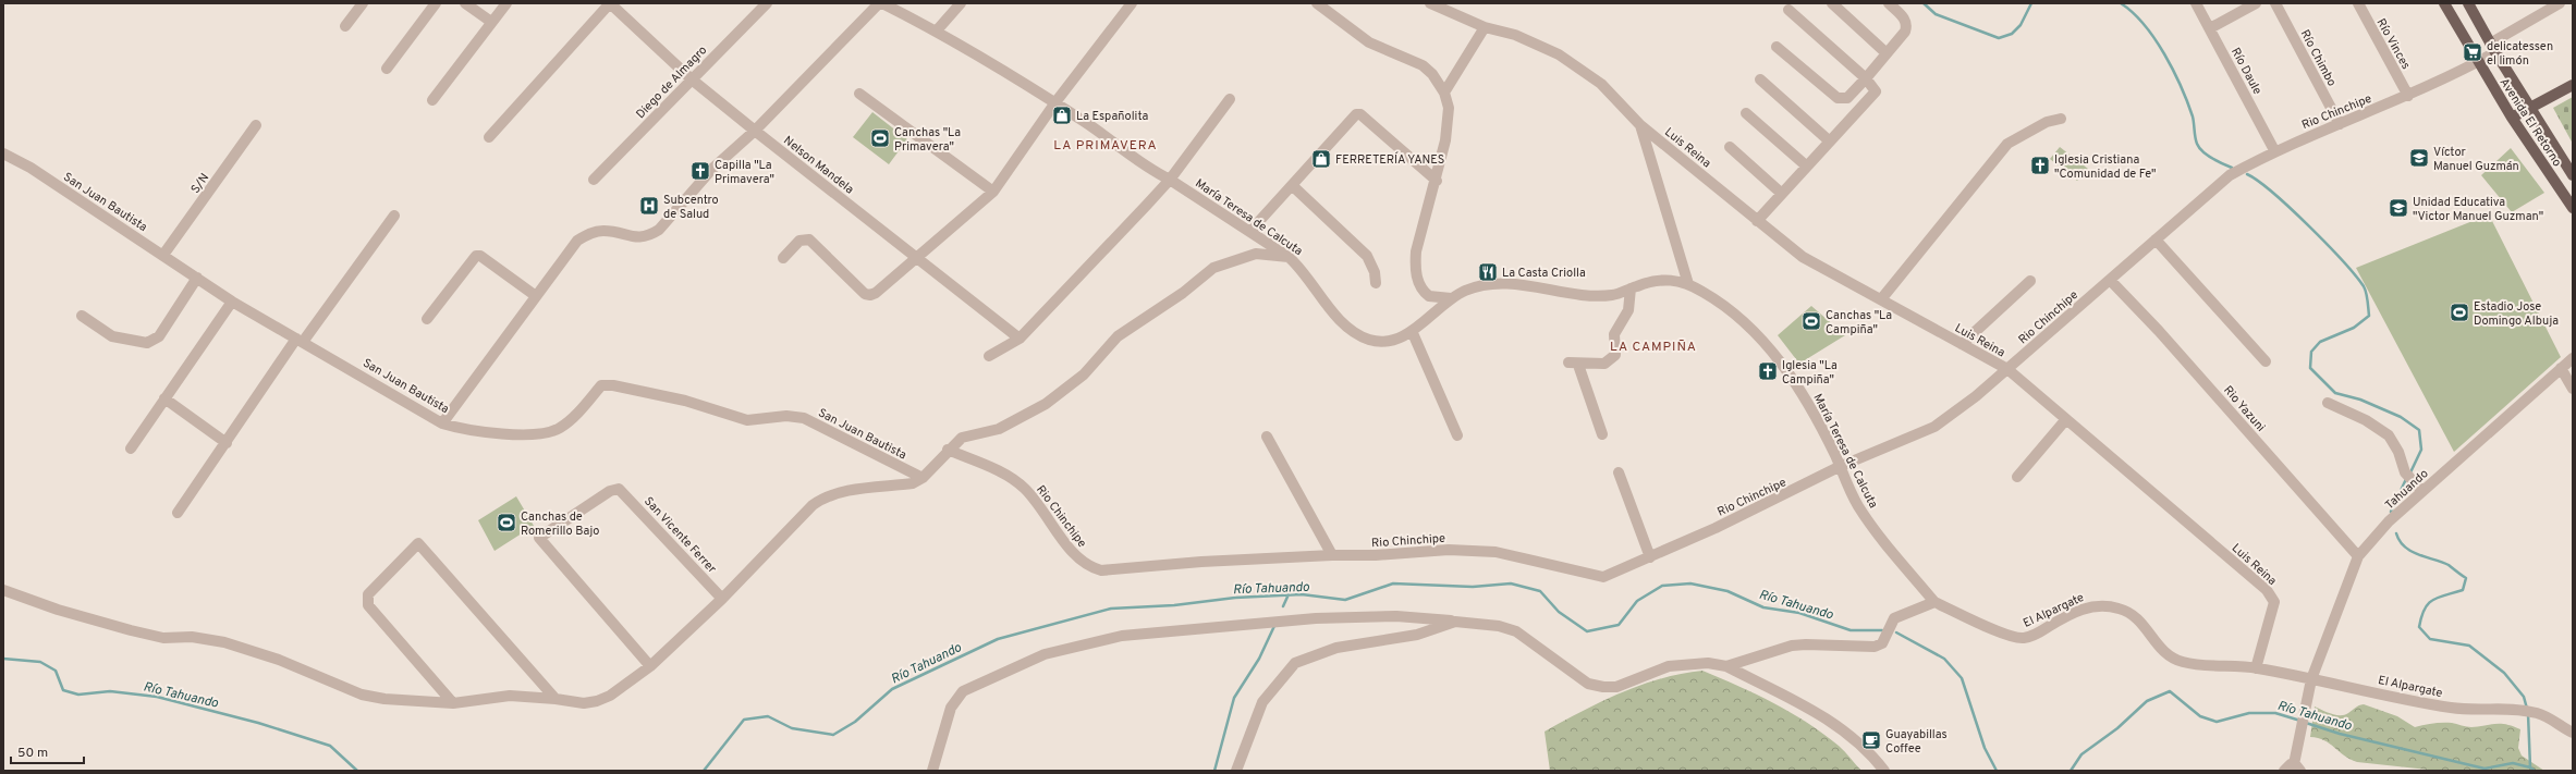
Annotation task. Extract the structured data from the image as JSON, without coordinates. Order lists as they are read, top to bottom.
{
  "streets": {
    "main road": ["Avenida El Retorno"],
    "street": [
      "Río Vinces",
      "Río Chimbo",
      "Río Daule",
      "Diego de Almagro",
      "Rio Chinchipe",
      "Luis Reina",
      "Nelson Mandela",
      "S/N",
      "San Juan Bautista",
      "María Teresa de Calcuta",
      "Rio Yazuni",
      "Tahuando",
      "San Vicente Ferrer",
      "El Alpargate"
    ]
  },
  "crossings": [
    ["Río Vinces", "Rio Chinchipe"],
    ["Río Chimbo", "Rio Chinchipe"],
    ["Río Daule", "Rio Chinchipe"],
    ["Diego de Almagro", "Nelson Mandela"],
    ["Rio Chinchipe", "Avenida El Retorno"],
    ["Rio Chinchipe", "Luis Reina"],
    ["Rio Chinchipe", "María Teresa de Calcuta"],
    ["Rio Chinchipe", "Rio Yazuni"],
    ["Luis Reina", "El Alpargate"],
    ["S/N", "San Juan Bautista"],
    ["María Teresa de Calcuta", "El Alpargate"],
    ["Rio Yazuni", "Tahuando"],
    ["Tahuando", "El Alpargate"]
  ],
  "districts": ["LA PRIMAVERA", "LA CAMPIÑA"],
  "water": ["Río Tahuando"],
  "places": {
    "supermarket": ["delicatessen el limón"],
    "shop": ["La Españolita", "FERRETERÍA YANES"],
    "sports": [
      "Canchas \"La Primavera\"",
      "Estadio Jose Domingo Albuja",
      "Canchas \"La Campiña\"",
      "Canchas de Romerillo Bajo"
    ],
    "school or university": ["Víctor Manuel Guzmán", "Unidad Educativa \"Victor Manuel Guzman\""],
    "church": ["Iglesia Cristiana \"Comunidad de Fe\"", "Capilla \"La Primavera\"", "Iglesia \"La Campiña\""],
    "hospital": ["Subcentro de Salud"],
    "restaurant": ["La Casta Criolla"],
    "cafe": ["Guayabillas Coffee"]
  },
  "scale_bar": "50 m"
}
